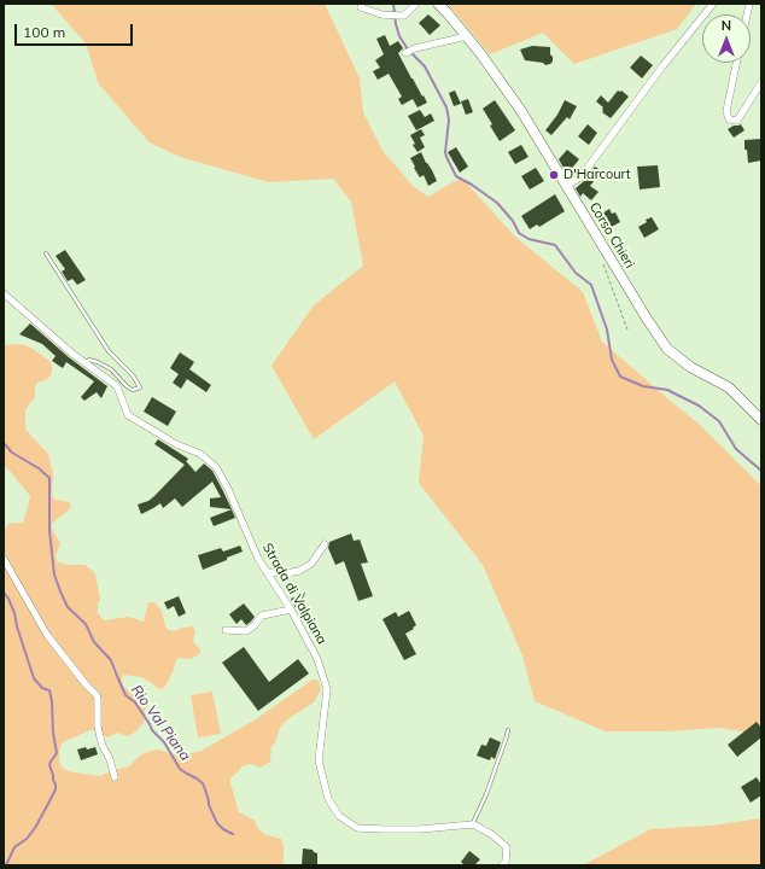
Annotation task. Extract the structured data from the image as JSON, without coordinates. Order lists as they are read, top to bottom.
{
  "streets": {
    "main road": ["Corso Chieri"],
    "street": ["Strada di Valpiana"]
  },
  "water": ["Rio Val Piana"],
  "places": ["D'Harcourt"],
  "scale_bar": "100 m",
  "north": "top"
}
